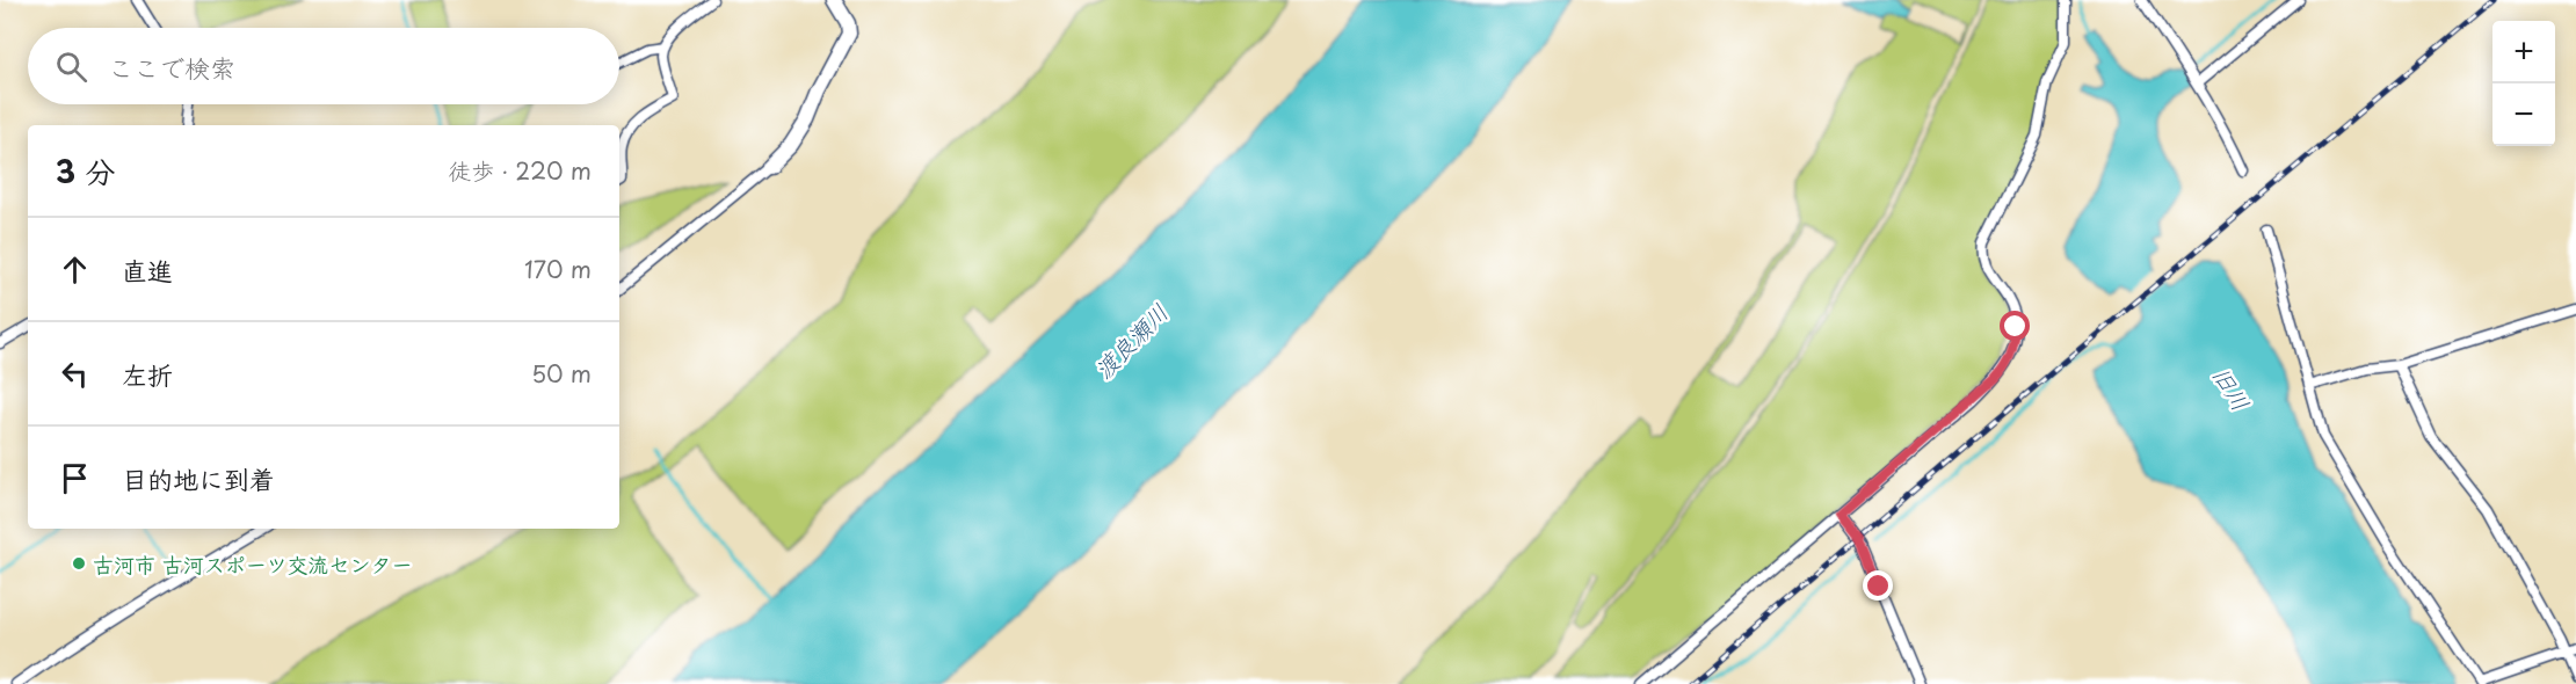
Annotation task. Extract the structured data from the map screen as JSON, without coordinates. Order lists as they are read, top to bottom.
{
  "water": ["渡良瀬川", "旧川"],
  "places": ["古河市 古河スポーツ交流センター"],
  "page": {
    "map_buttons": ["+", "−"],
    "search": "ここで検索",
    "heading": ["3 分", "徒歩 · 220 m"],
    "list": [
      ["直進", "170 m"],
      ["左折", "50 m"],
      "目的地に到着"
    ]
  }
}
